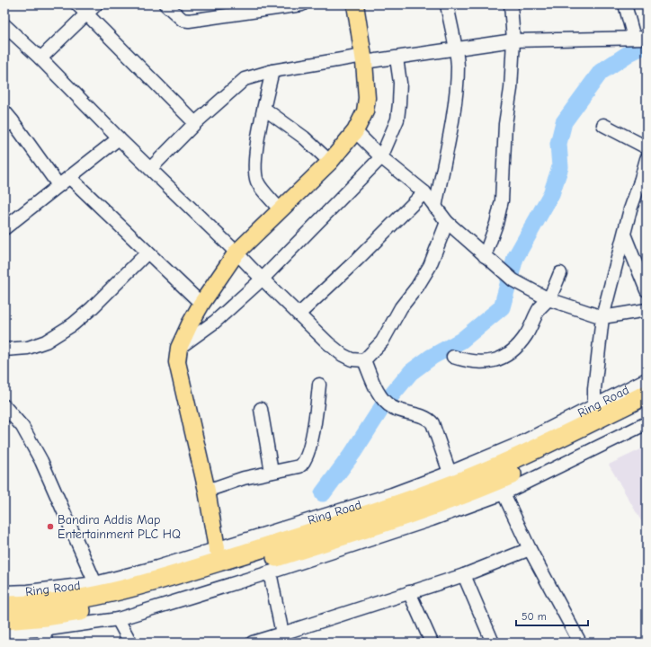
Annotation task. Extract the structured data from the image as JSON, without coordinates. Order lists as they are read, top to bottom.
{
  "streets": {
    "highway": ["Ring Road"]
  },
  "places": ["Bandira Addis Map Entertainment PLC HQ"],
  "scale_bar": "50 m"
}
